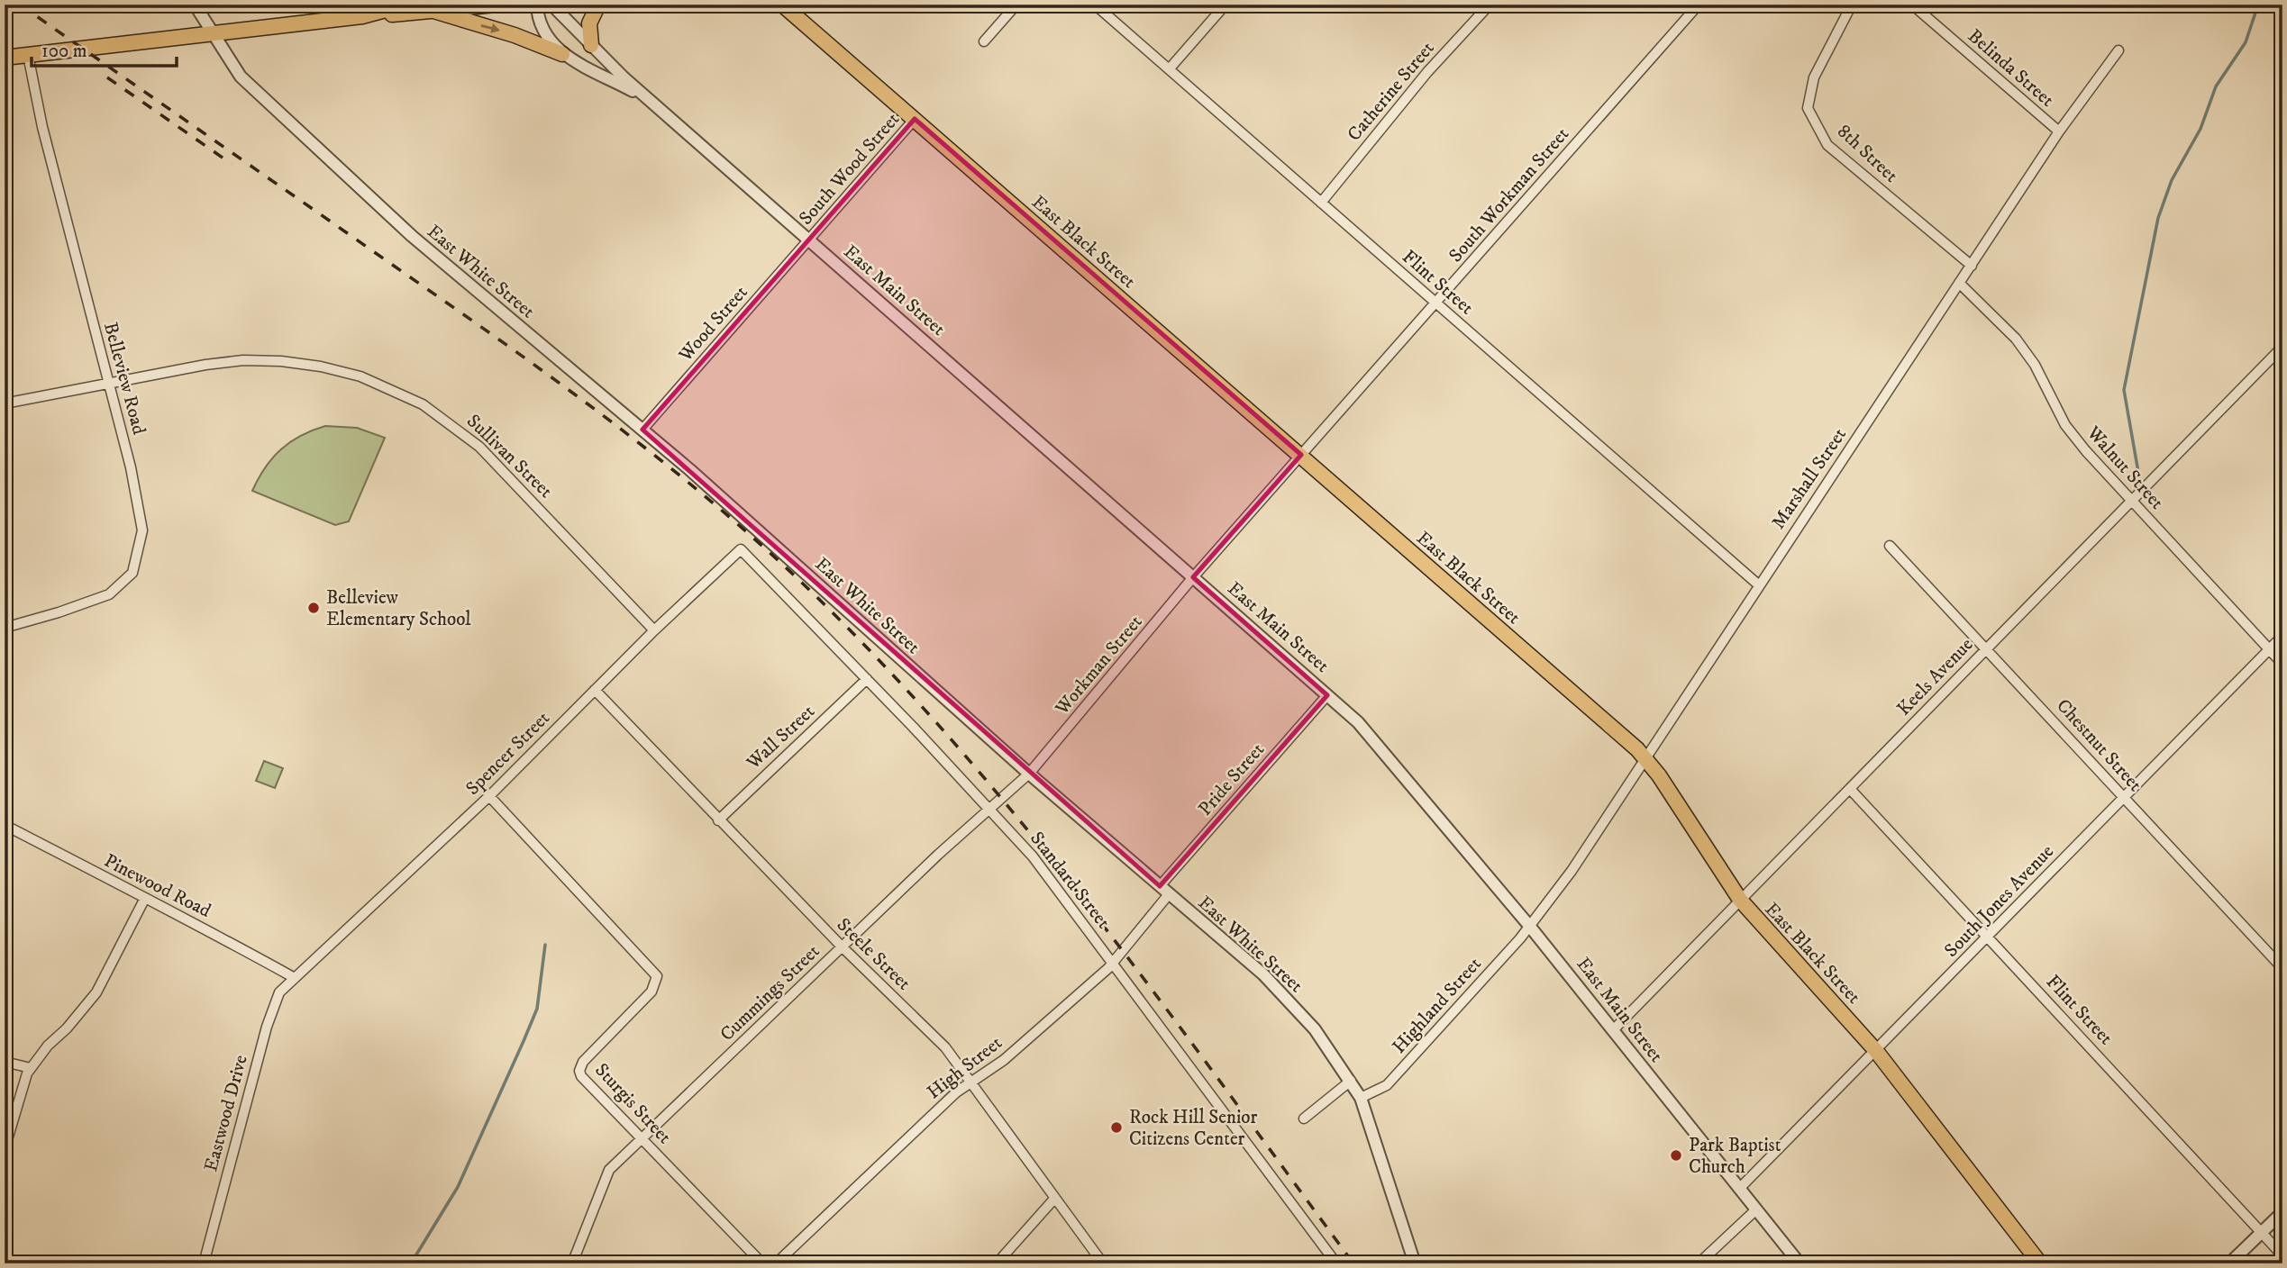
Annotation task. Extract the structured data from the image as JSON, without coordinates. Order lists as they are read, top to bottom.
{
  "streets": {
    "main road": ["East Black Street"],
    "street": [
      "Belinda Street",
      "Catherine Street",
      "8th Street",
      "South Wood Street",
      "South Workman Street",
      "East White Street",
      "Flint Street",
      "East Main Street",
      "Wood Street",
      "Belleview Road",
      "Sullivan Street",
      "Walnut Street",
      "Marshall Street",
      "Workman Street",
      "Keels Avenue",
      "Wall Street",
      "Chestnut Street",
      "Spencer Street",
      "Pride Street",
      "Standard Street",
      "Pinewood Road",
      "South Jones Avenue",
      "Steele Street",
      "Cummings Street",
      "Highland Street",
      "High Street",
      "Sturgis Street",
      "Eastwood Drive"
    ]
  },
  "crossings": [
    ["Belinda Street", "Marshall Street"],
    ["Catherine Street", "Flint Street"],
    ["8th Street", "Marshall Street"],
    ["South Wood Street", "East Black Street"],
    ["South Wood Street", "East Main Street"],
    ["South Wood Street", "Wood Street"],
    ["South Workman Street", "East Black Street"],
    ["South Workman Street", "Flint Street"],
    ["South Workman Street", "East Main Street"],
    ["South Workman Street", "Workman Street"],
    ["East Black Street", "Marshall Street"],
    ["East Black Street", "Keels Avenue"],
    ["East Black Street", "South Jones Avenue"],
    ["East White Street", "Wood Street"],
    ["East White Street", "Workman Street"],
    ["East White Street", "Pride Street"],
    ["East White Street", "Cummings Street"],
    ["East White Street", "Highland Street"],
    ["East White Street", "High Street"],
    ["Flint Street", "Marshall Street"],
    ["Flint Street", "Keels Avenue"],
    ["Flint Street", "South Jones Avenue"],
    ["East Main Street", "Wood Street"],
    ["East Main Street", "Marshall Street"],
    ["East Main Street", "Workman Street"],
    ["East Main Street", "Keels Avenue"],
    ["East Main Street", "Pride Street"],
    ["East Main Street", "South Jones Avenue"],
    ["East Main Street", "Highland Street"],
    ["Belleview Road", "Sullivan Street"],
    ["Sullivan Street", "Spencer Street"],
    ["Walnut Street", "Marshall Street"],
    ["Walnut Street", "Keels Avenue"],
    ["Walnut Street", "South Jones Avenue"],
    ["Marshall Street", "Highland Street"],
    ["Workman Street", "Cummings Street"],
    ["Keels Avenue", "Chestnut Street"],
    ["Wall Street", "Standard Street"],
    ["Wall Street", "Steele Street"],
    ["Chestnut Street", "South Jones Avenue"],
    ["Spencer Street", "Standard Street"],
    ["Spencer Street", "Pinewood Road"],
    ["Spencer Street", "Steele Street"],
    ["Spencer Street", "Sturgis Street"],
    ["Spencer Street", "Eastwood Drive"],
    ["Standard Street", "Cummings Street"],
    ["Standard Street", "High Street"],
    ["Pinewood Road", "Eastwood Drive"],
    ["Steele Street", "Cummings Street"],
    ["Steele Street", "High Street"],
    ["Cummings Street", "Sturgis Street"]
  ],
  "places": ["Belleview Elementary School", "Rock Hill Senior Citizens Center", "Park Baptist Church"],
  "scale_bar": "100 m"
}
